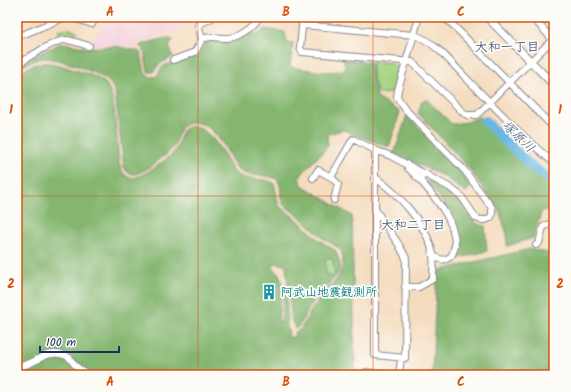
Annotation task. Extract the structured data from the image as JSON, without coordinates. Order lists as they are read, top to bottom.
{
  "districts": ["大和一丁目", "大和二丁目"],
  "water": ["塚原川"],
  "places": {
    "building": ["阿武山地震観測所"]
  },
  "scale_bar": "100 m",
  "grid": {
    "columns": ["A", "B", "C"],
    "rows": ["1", "2"]
  }
}
